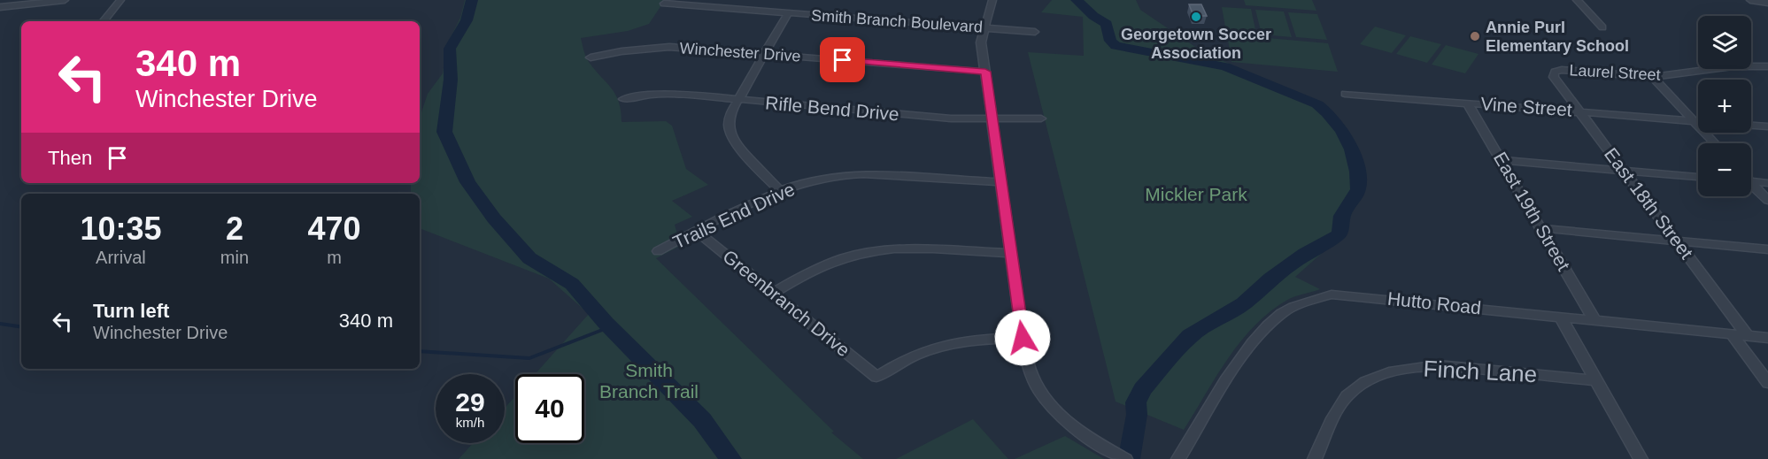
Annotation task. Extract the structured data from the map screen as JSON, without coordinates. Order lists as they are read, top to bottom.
{
  "streets": {
    "street": [
      "Smith Branch Boulevard",
      "Winchester Drive",
      "Laurel Street",
      "Vine Street",
      "Rifle Bend Drive",
      "East 18th Street",
      "East 19th Street",
      "Trails End Drive",
      "Greenbranch Drive",
      "Hutto Road",
      "Finch Lane"
    ]
  },
  "crossings": [
    ["Laurel Street", "East 18th Street"],
    ["Vine Street", "East 18th Street"],
    ["Vine Street", "East 19th Street"],
    ["East 18th Street", "Hutto Road"],
    ["East 19th Street", "Hutto Road"],
    ["Trails End Drive", "Greenbranch Drive"]
  ],
  "parks": ["Mickler Park", "Smith Branch Trail"],
  "places": ["Georgetown Soccer Association", "Annie Purl Elementary School"],
  "page": {
    "map_buttons": ["+", "−"],
    "turn": ["340 m", "Winchester Drive"],
    "then": "Then",
    "eta": [
      "10:35",
      "Arrival",
      "2",
      "min",
      "470",
      "m"
    ],
    "list": [
      {
        "name": "Turn left",
        "note": "Winchester Drive",
        "value": "340 m"
      }
    ],
    "speed": "29 km/h",
    "limit": "40"
  }
}
